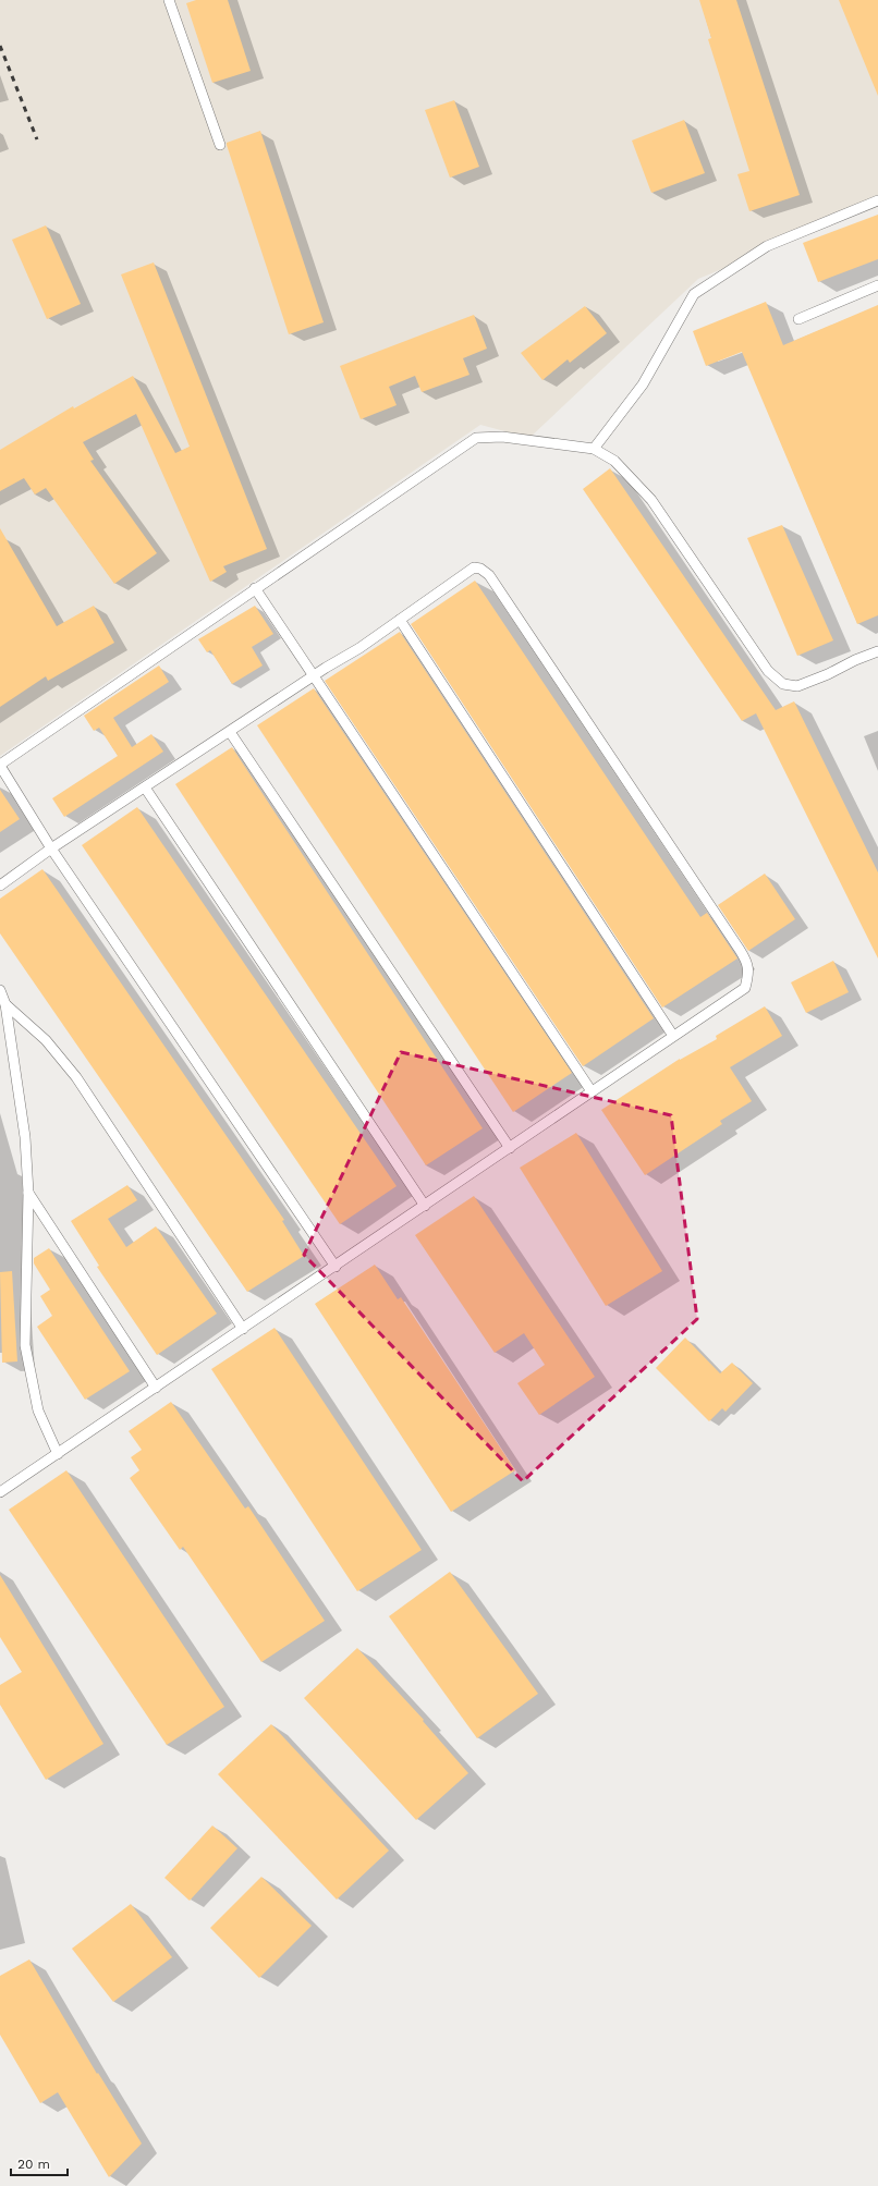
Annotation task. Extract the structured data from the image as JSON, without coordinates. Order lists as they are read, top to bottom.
{
  "scale_bar": "20 m"
}
